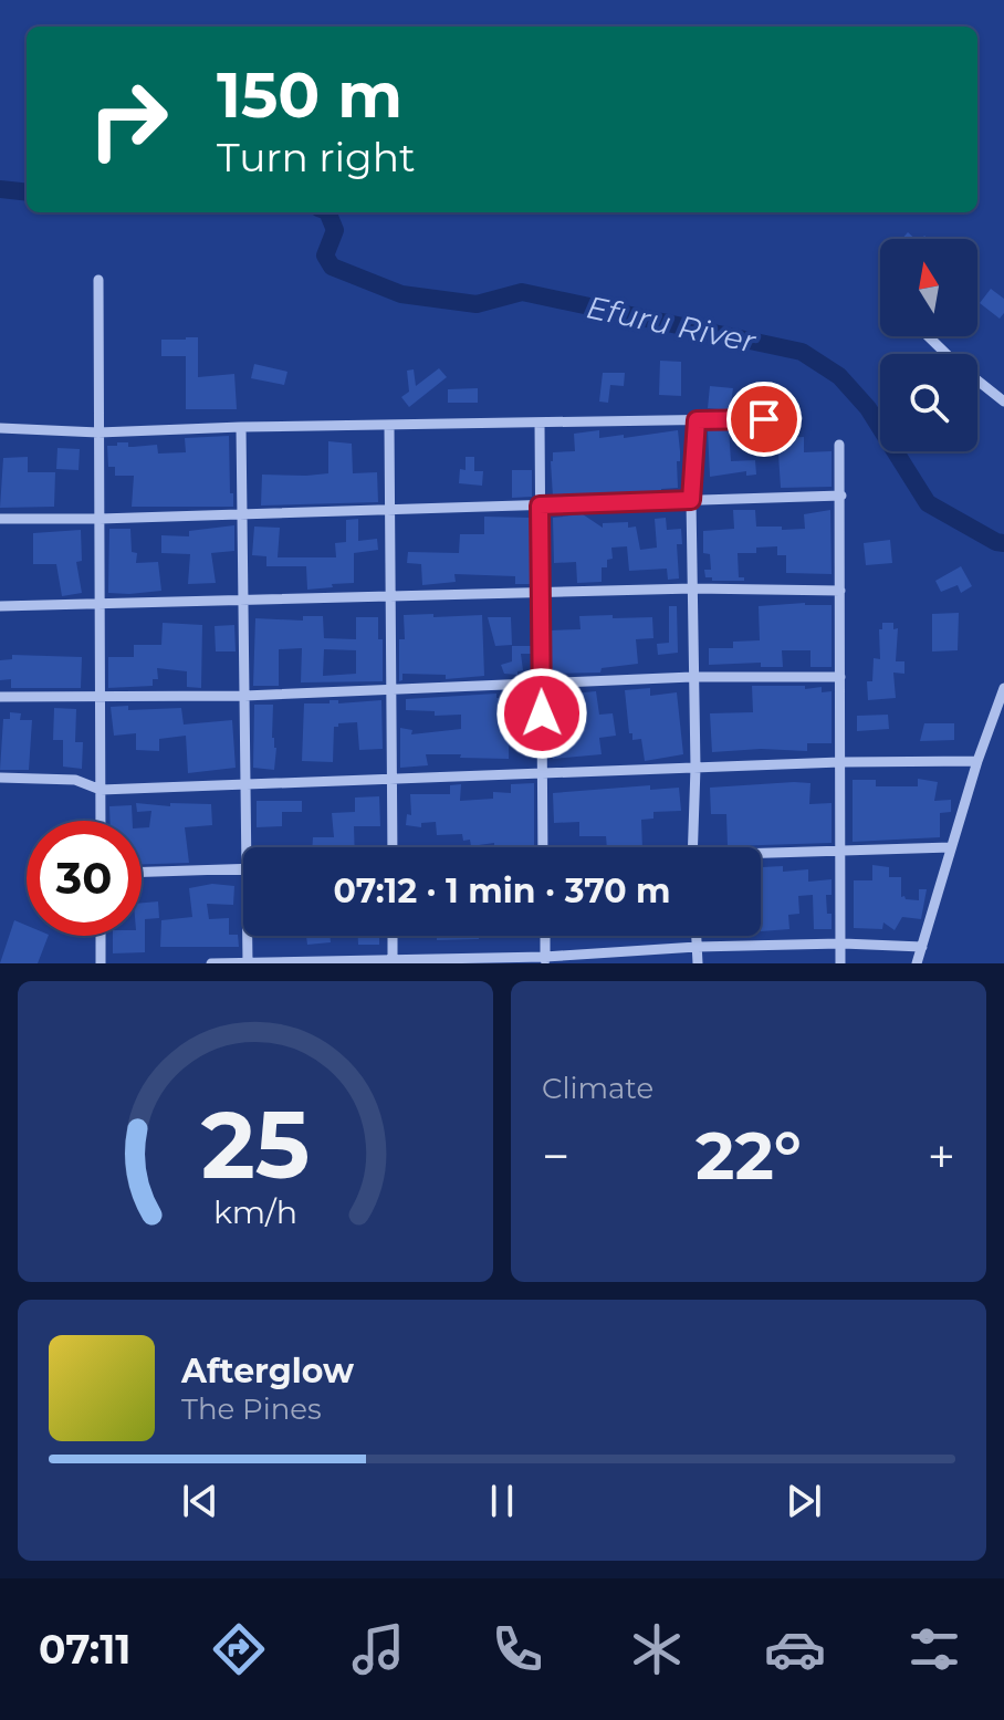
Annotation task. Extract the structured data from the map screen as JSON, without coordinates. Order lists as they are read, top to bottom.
{
  "water": ["Efuru River"],
  "north": "top",
  "page": {
    "turn": ["150 m", "Turn right"],
    "limit": "30",
    "trip": "07:12 · 1 min · 370 m",
    "tile": "Climate",
    "heat": ["−", "22°", "+"],
    "song": ["Afterglow", "The Pines"],
    "tabs": "07:11",
    "gauge": ["25", "km/h"]
  }
}
